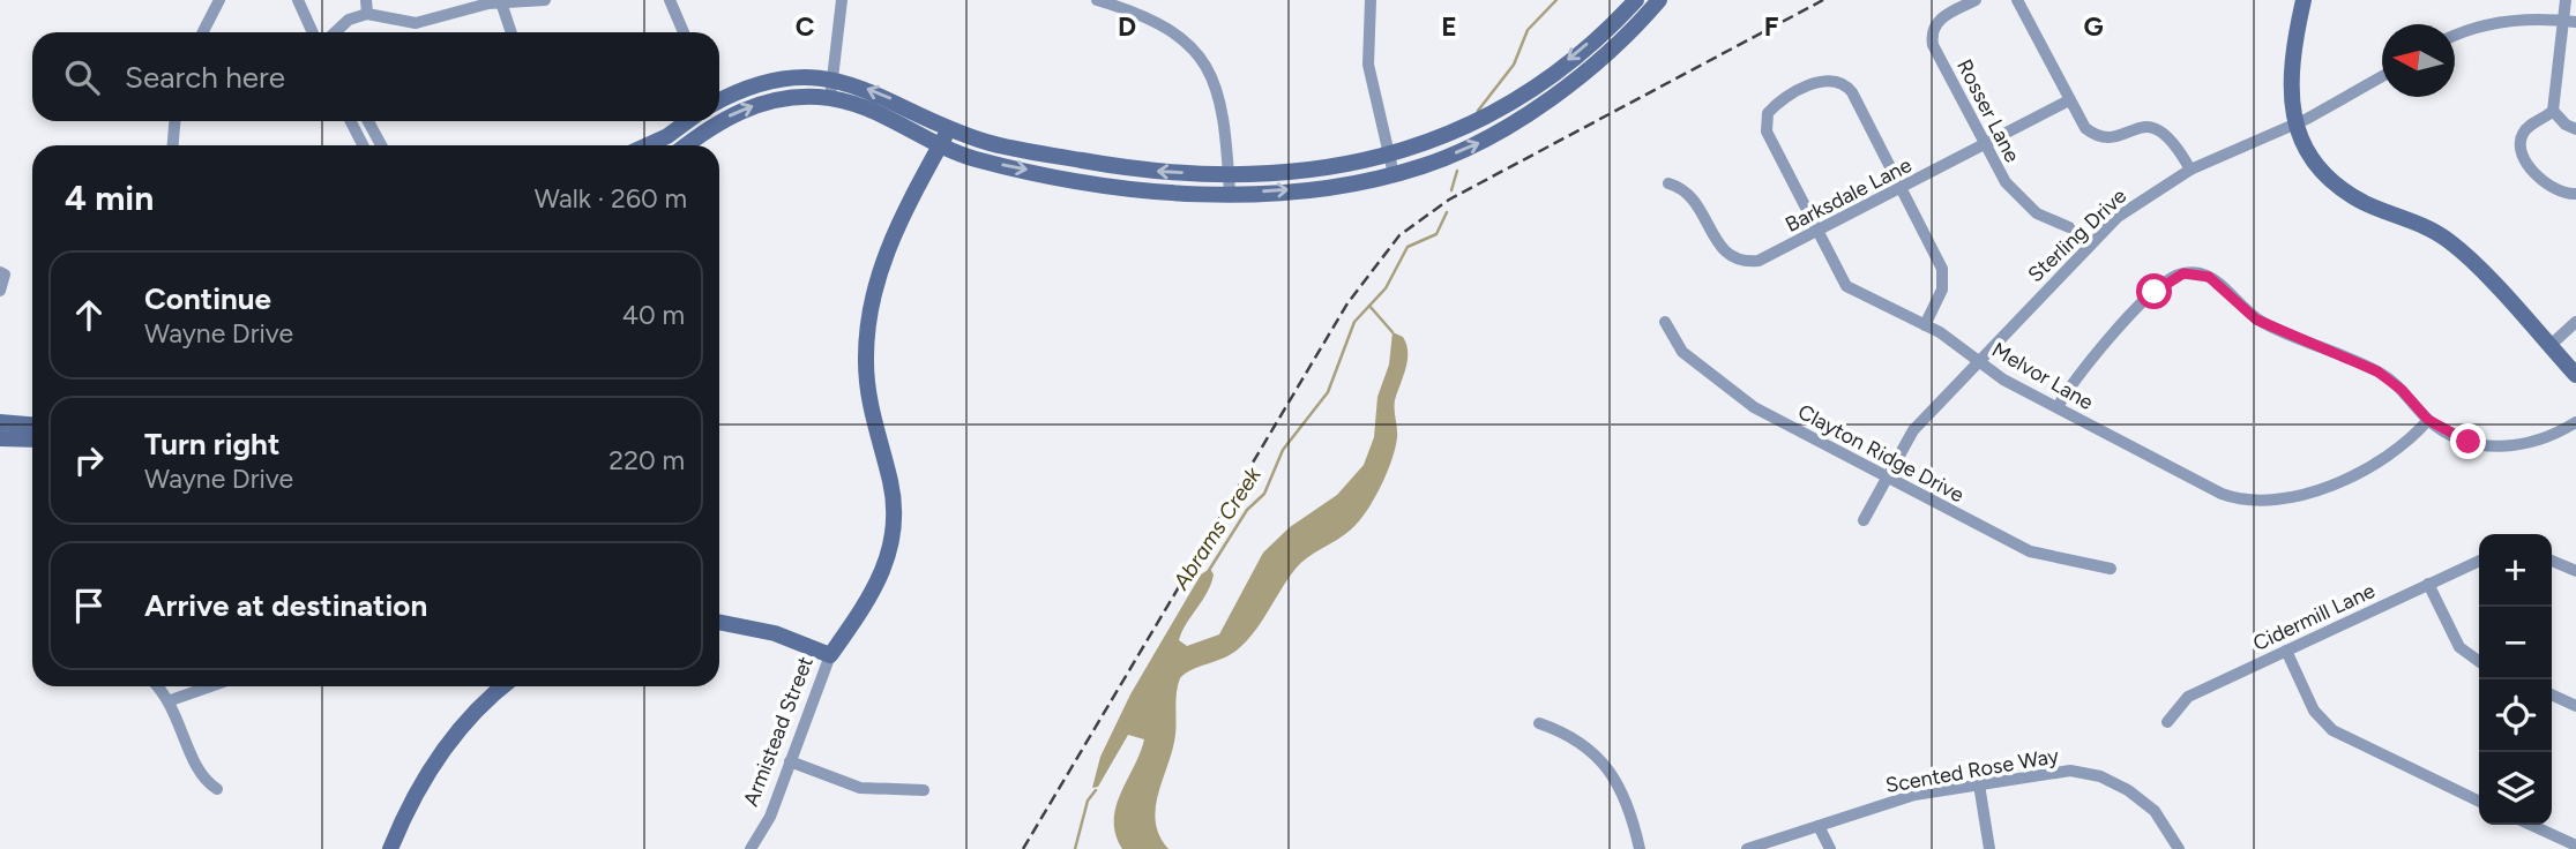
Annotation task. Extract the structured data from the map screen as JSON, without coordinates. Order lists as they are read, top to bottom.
{
  "streets": {
    "main road": ["Armistead Street"],
    "street": [
      "Rosser Lane",
      "Barksdale Lane",
      "Sterling Drive",
      "Melvor Lane",
      "Clayton Ridge Drive",
      "Cidermill Lane",
      "Scented Rose Way"
    ]
  },
  "crossings": [
    ["Rosser Lane", "Barksdale Lane"],
    ["Barksdale Lane", "Melvor Lane"],
    ["Sterling Drive", "Melvor Lane"],
    ["Sterling Drive", "Clayton Ridge Drive"]
  ],
  "water": ["Abrams Creek"],
  "north": "left",
  "page": {
    "search": "Search here",
    "heading": ["4 min", "Walk · 260 m"],
    "list": [
      ["Continue", "Wayne Drive", "40 m"],
      ["Turn right", "Wayne Drive", "220 m"],
      "Arrive at destination"
    ],
    "map_buttons": ["+", "−"]
  },
  "grid": {
    "columns": [
      "C",
      "D",
      "E",
      "F",
      "G"
    ]
  }
}
